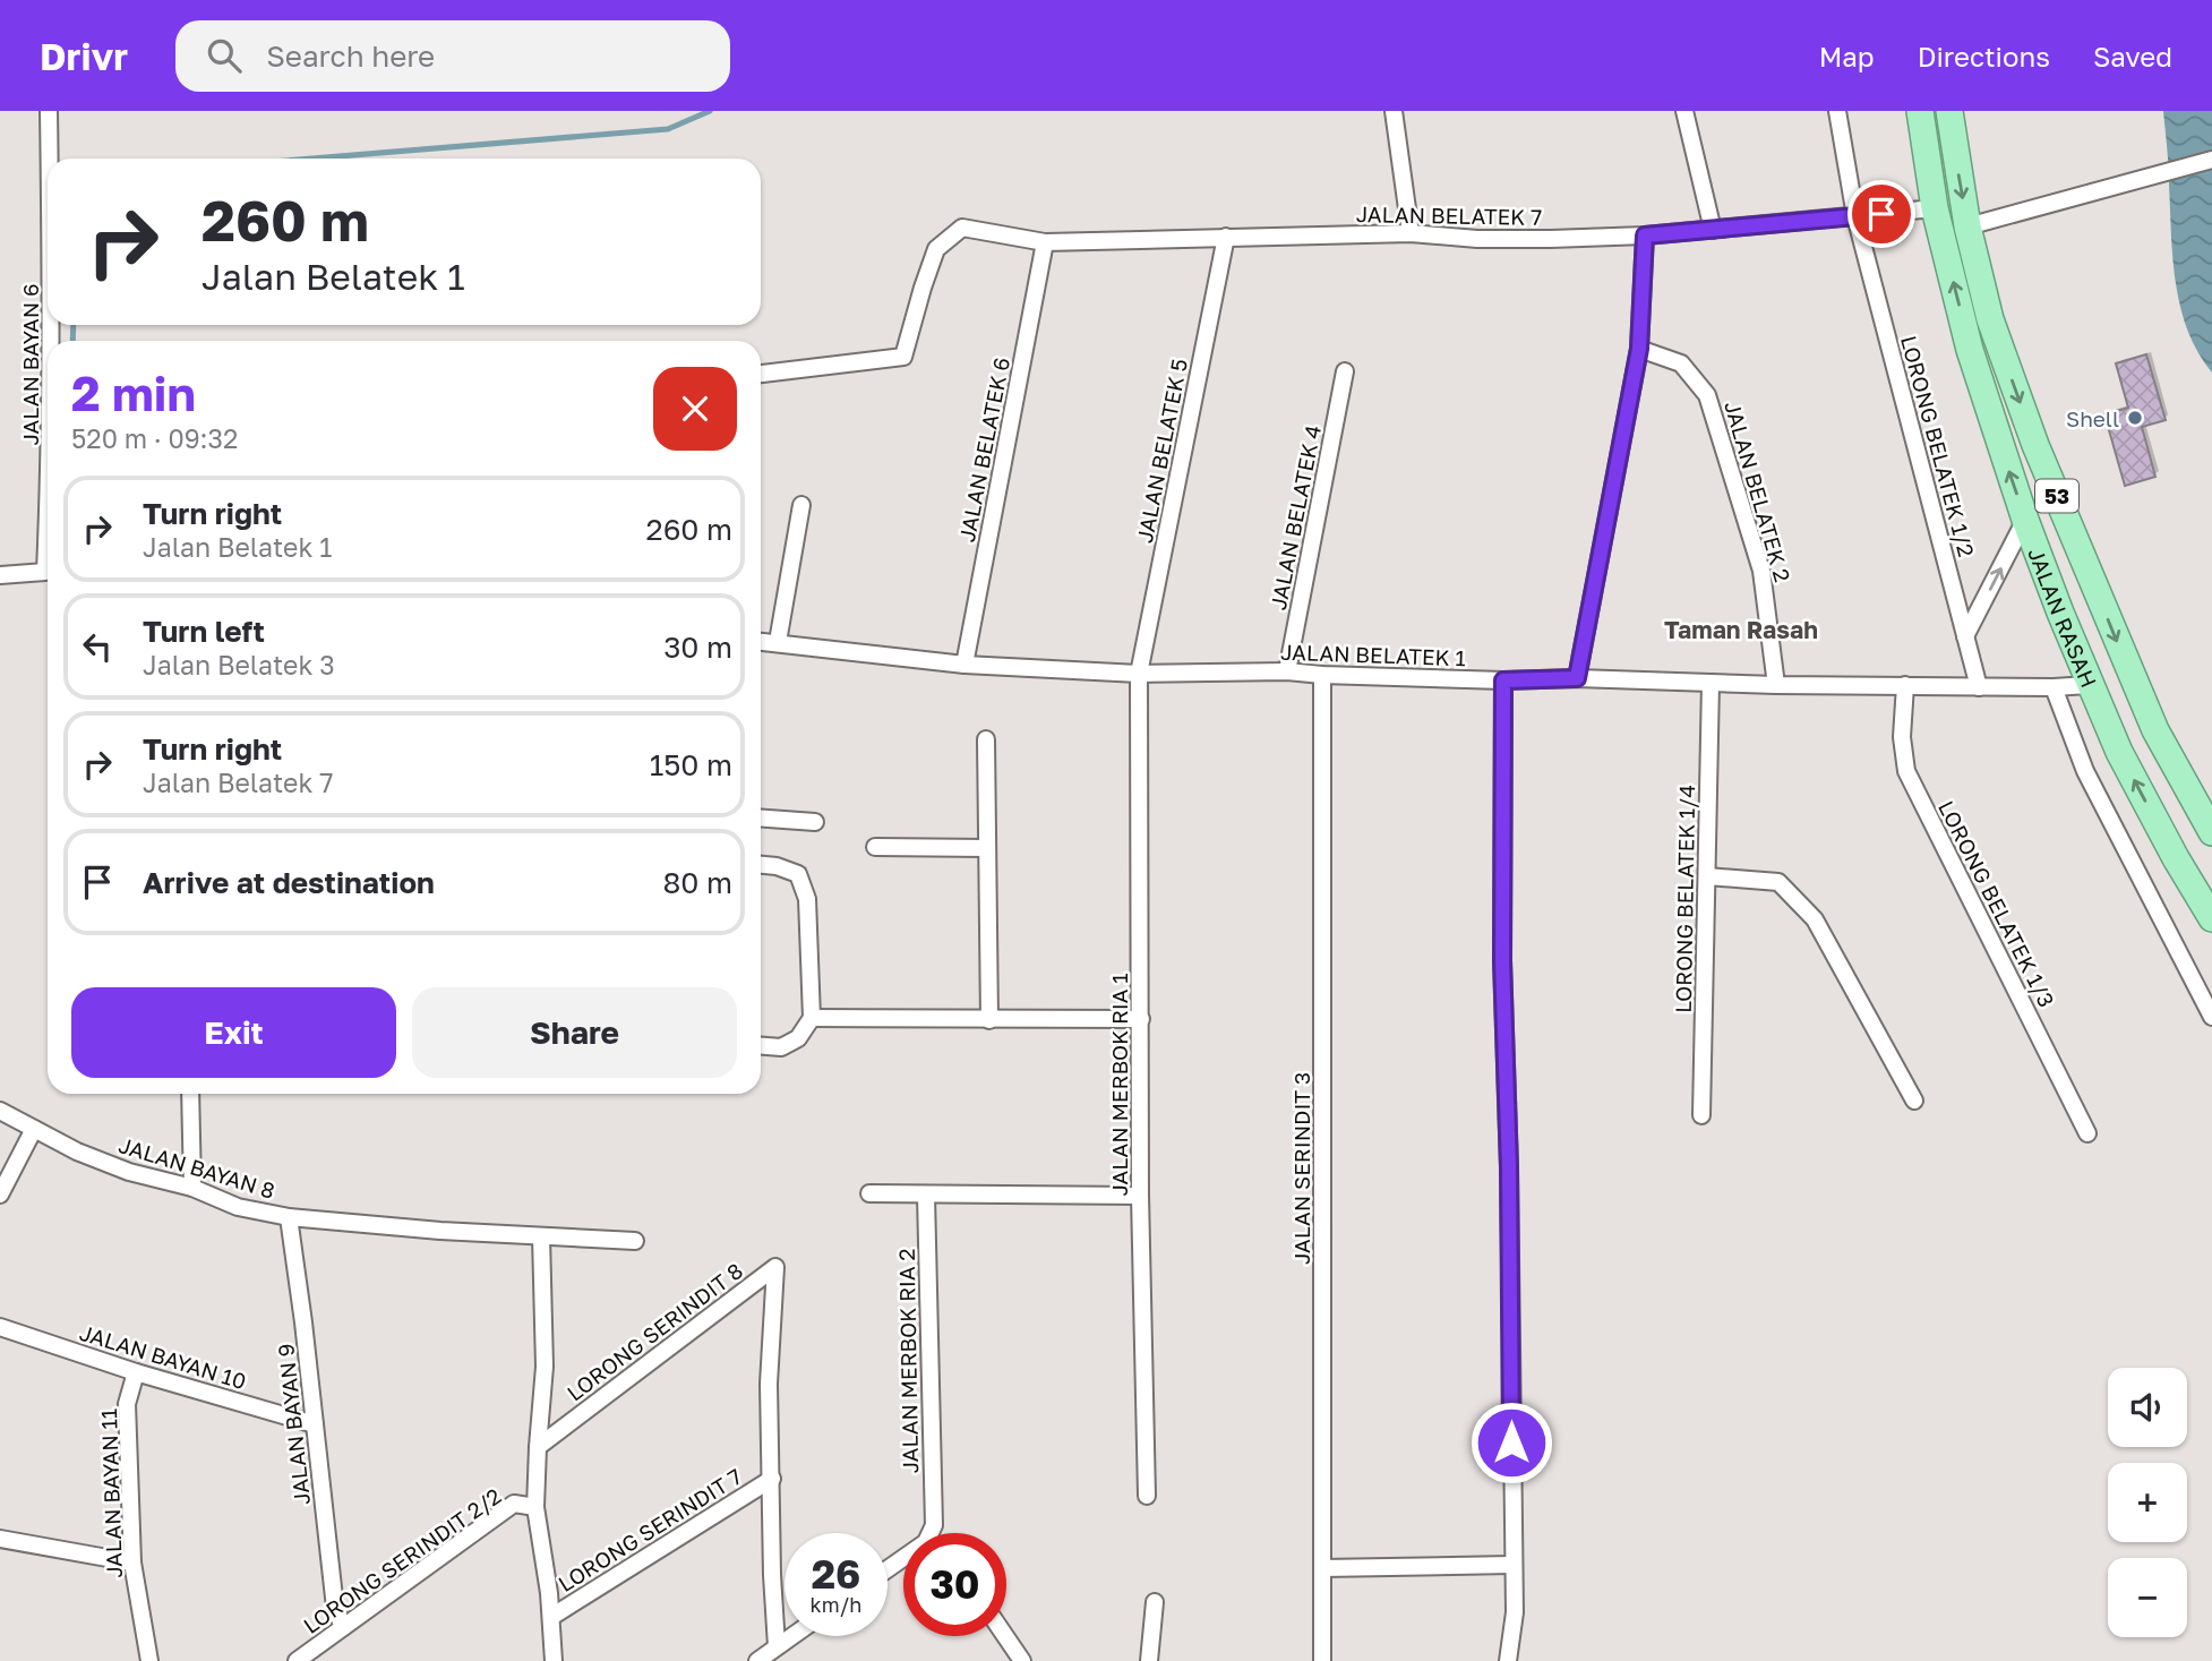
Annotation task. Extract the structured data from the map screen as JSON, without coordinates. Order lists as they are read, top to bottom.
{
  "streets": {
    "highway": ["53", "JALAN RASAH"],
    "street": [
      "JALAN BELATEK 7",
      "JALAN BAYAN 6",
      "LORONG BELATEK 1/2",
      "JALAN BELATEK 6",
      "JALAN BELATEK 5",
      "JALAN BELATEK 2",
      "JALAN BELATEK 4",
      "JALAN BELATEK 1",
      "LORONG BELATEK 1/4",
      "LORONG BELATEK 1/3",
      "JALAN MERBOK RIA 1",
      "JALAN BAYAN 8",
      "JALAN SERINDIT 3",
      "LORONG SERINDIT 8",
      "JALAN BAYAN 10",
      "JALAN MERBOK RIA 2",
      "JALAN BAYAN 9",
      "JALAN BAYAN 11",
      "LORONG SERINDIT 7",
      "LORONG SERINDIT 2/2"
    ]
  },
  "crossings": [
    ["JALAN BELATEK 7", "LORONG BELATEK 1/2"],
    ["JALAN BELATEK 7", "JALAN BELATEK 6"],
    ["JALAN BELATEK 7", "JALAN BELATEK 5"],
    ["JALAN BELATEK 7", "JALAN RASAH"],
    ["LORONG BELATEK 1/2", "JALAN BELATEK 1"],
    ["JALAN BELATEK 6", "JALAN BELATEK 1"],
    ["JALAN BELATEK 5", "JALAN BELATEK 1"],
    ["JALAN BELATEK 5", "JALAN MERBOK RIA 1"],
    ["JALAN BELATEK 2", "JALAN BELATEK 1"],
    ["JALAN BELATEK 4", "JALAN BELATEK 1"],
    ["JALAN RASAH", "JALAN BELATEK 1"],
    ["JALAN BELATEK 1", "LORONG BELATEK 1/4"],
    ["JALAN BELATEK 1", "LORONG BELATEK 1/3"],
    ["JALAN BELATEK 1", "JALAN MERBOK RIA 1"],
    ["JALAN BELATEK 1", "JALAN SERINDIT 3"],
    ["JALAN BAYAN 8", "JALAN BAYAN 9"],
    ["LORONG SERINDIT 8", "LORONG SERINDIT 7"],
    ["JALAN BAYAN 10", "JALAN BAYAN 9"],
    ["JALAN BAYAN 10", "JALAN BAYAN 11"],
    ["JALAN BAYAN 9", "LORONG SERINDIT 2/2"]
  ],
  "districts": ["Taman Rasah"],
  "places": ["Shell"],
  "page": {
    "header": "Drivr",
    "search": "Search here",
    "nav": ["Map", "Directions", "Saved"],
    "turn": ["260 m", "Jalan Belatek 1"],
    "heading": ["2 min", "520 m · 09:32"],
    "list": [
      {
        "name": "Turn right",
        "note": "Jalan Belatek 1",
        "value": "260 m"
      },
      {
        "name": "Turn left",
        "note": "Jalan Belatek 3",
        "value": "30 m"
      },
      {
        "name": "Turn right",
        "note": "Jalan Belatek 7",
        "value": "150 m"
      },
      {
        "name": "Arrive at destination",
        "value": "80 m"
      }
    ],
    "buttons": ["Exit", "Share"],
    "map_buttons": ["+", "−"],
    "speed": "26 km/h",
    "limit": "30"
  }
}
